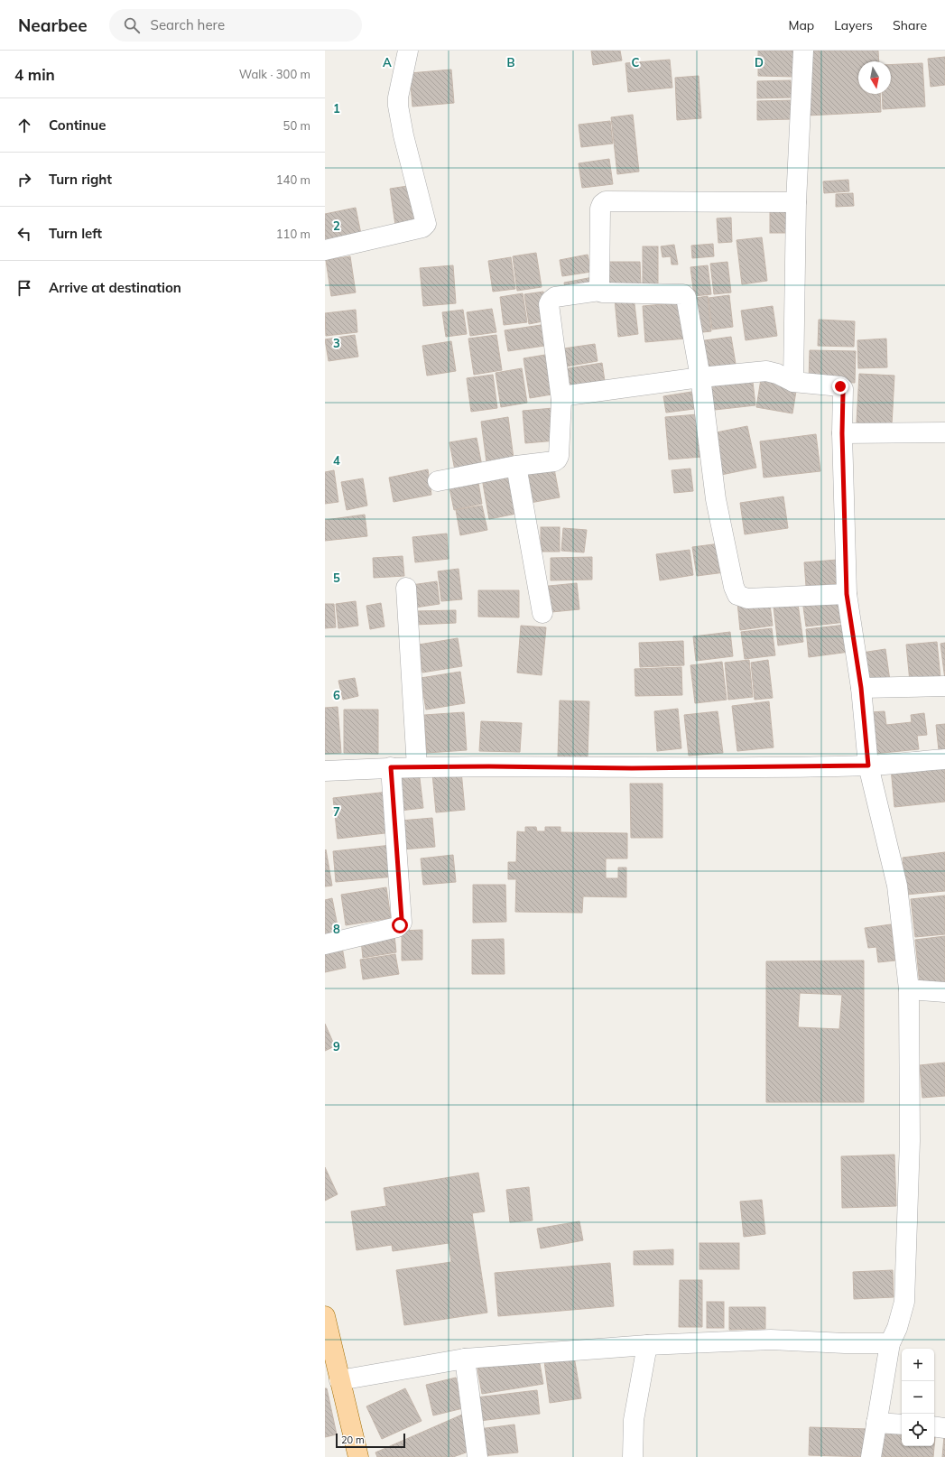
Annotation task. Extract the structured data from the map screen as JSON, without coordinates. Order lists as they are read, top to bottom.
{
  "scale_bar": "20 m",
  "north": "bottom",
  "page": {
    "header": "Nearbee",
    "search": "Search here",
    "nav": ["Map", "Layers", "Share"],
    "heading": ["4 min", "Walk · 300 m"],
    "list": [
      ["Continue", "50 m"],
      ["Turn right", "140 m"],
      ["Turn left", "110 m"],
      "Arrive at destination"
    ],
    "map_buttons": ["+", "−"],
    "scale": "20 m"
  },
  "grid": {
    "columns": [
      "A",
      "B",
      "C",
      "D"
    ],
    "rows": [
      "1",
      "2",
      "3",
      "4",
      "5",
      "6",
      "7",
      "8",
      "9"
    ]
  }
}
